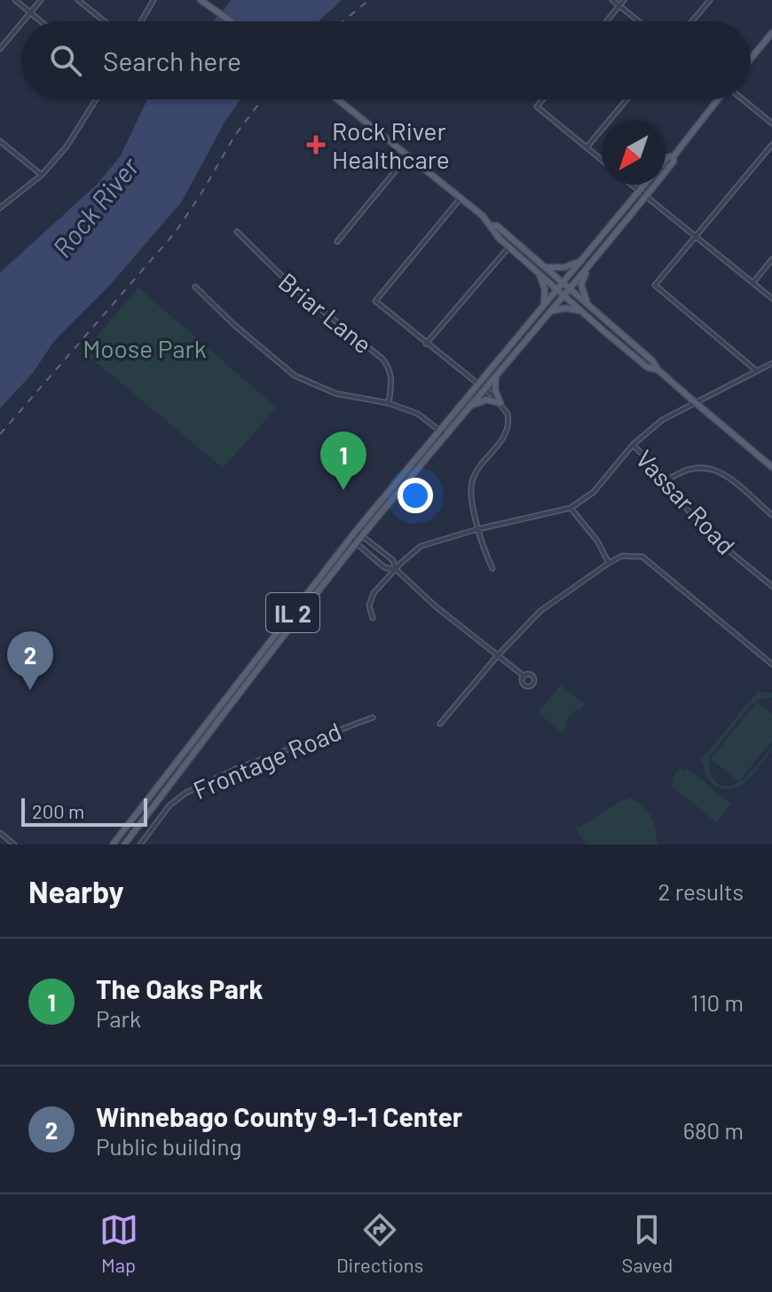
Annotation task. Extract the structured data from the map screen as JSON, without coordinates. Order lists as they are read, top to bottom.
{
  "streets": {
    "main road": ["IL 2"],
    "street": ["Briar Lane", "Vassar Road", "Frontage Road"]
  },
  "water": ["Rock River"],
  "parks": ["Moose Park"],
  "places": {
    "health": ["Rock River Healthcare"]
  },
  "scale_bar": "200 m",
  "north": "bottom left",
  "page": {
    "search": "Search here",
    "pins": ["1", "2"],
    "scale": "200 m",
    "heading": ["Nearby", "2 results"],
    "list": [
      {
        "mark": "1",
        "name": "The Oaks Park",
        "note": "Park",
        "value": "110 m"
      },
      {
        "mark": "2",
        "name": "Winnebago County 9-1-1 Center",
        "note": "Public building",
        "value": "680 m"
      }
    ],
    "nav": ["Map", "Directions", "Saved"]
  }
}
